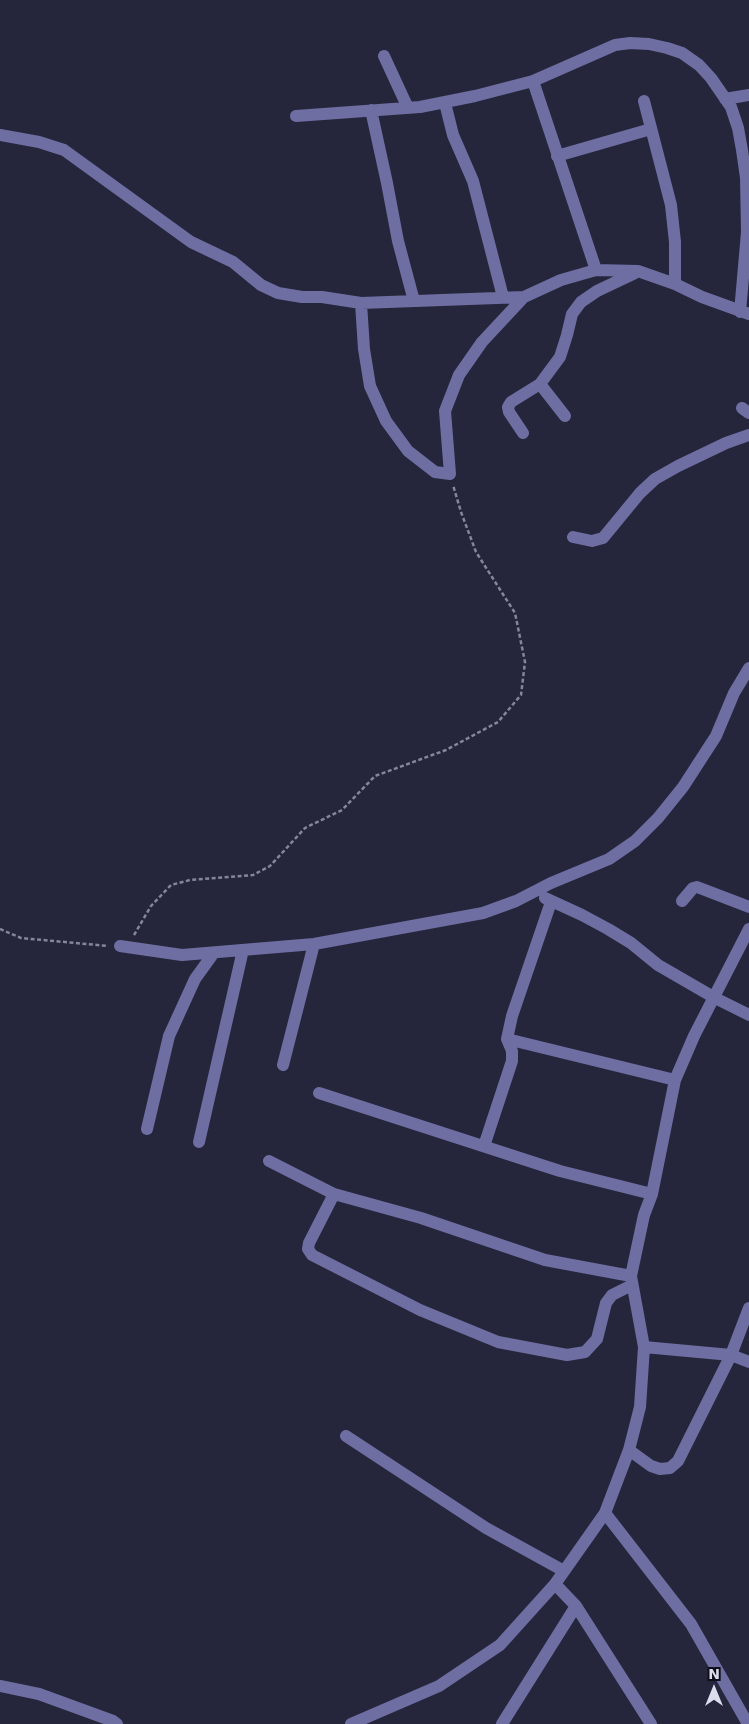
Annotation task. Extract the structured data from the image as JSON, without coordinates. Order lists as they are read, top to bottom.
{
  "north": "top"
}
